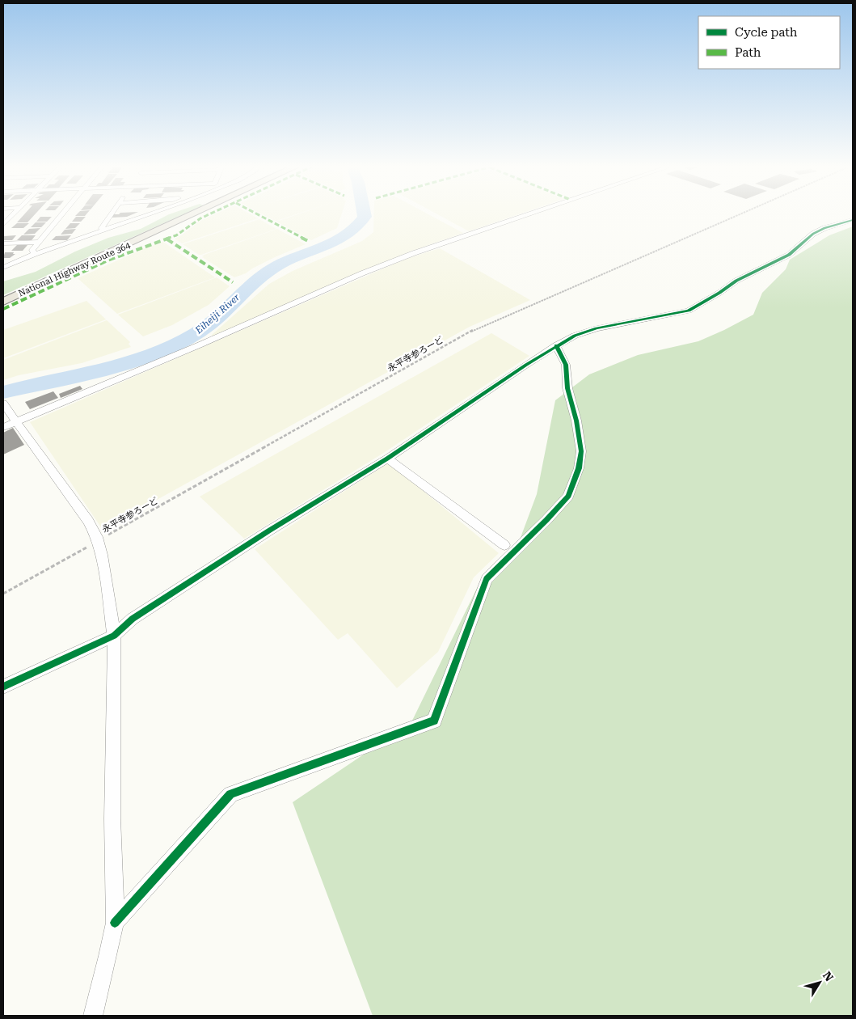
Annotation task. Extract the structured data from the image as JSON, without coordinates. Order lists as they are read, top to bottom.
{
  "streets": {
    "highway": ["National Highway Route 364"],
    "path": ["永平寺参ろーど"]
  },
  "water": ["Eiheiji River"],
  "legend": ["Cycle path", "Path"],
  "north": "top right"
}
